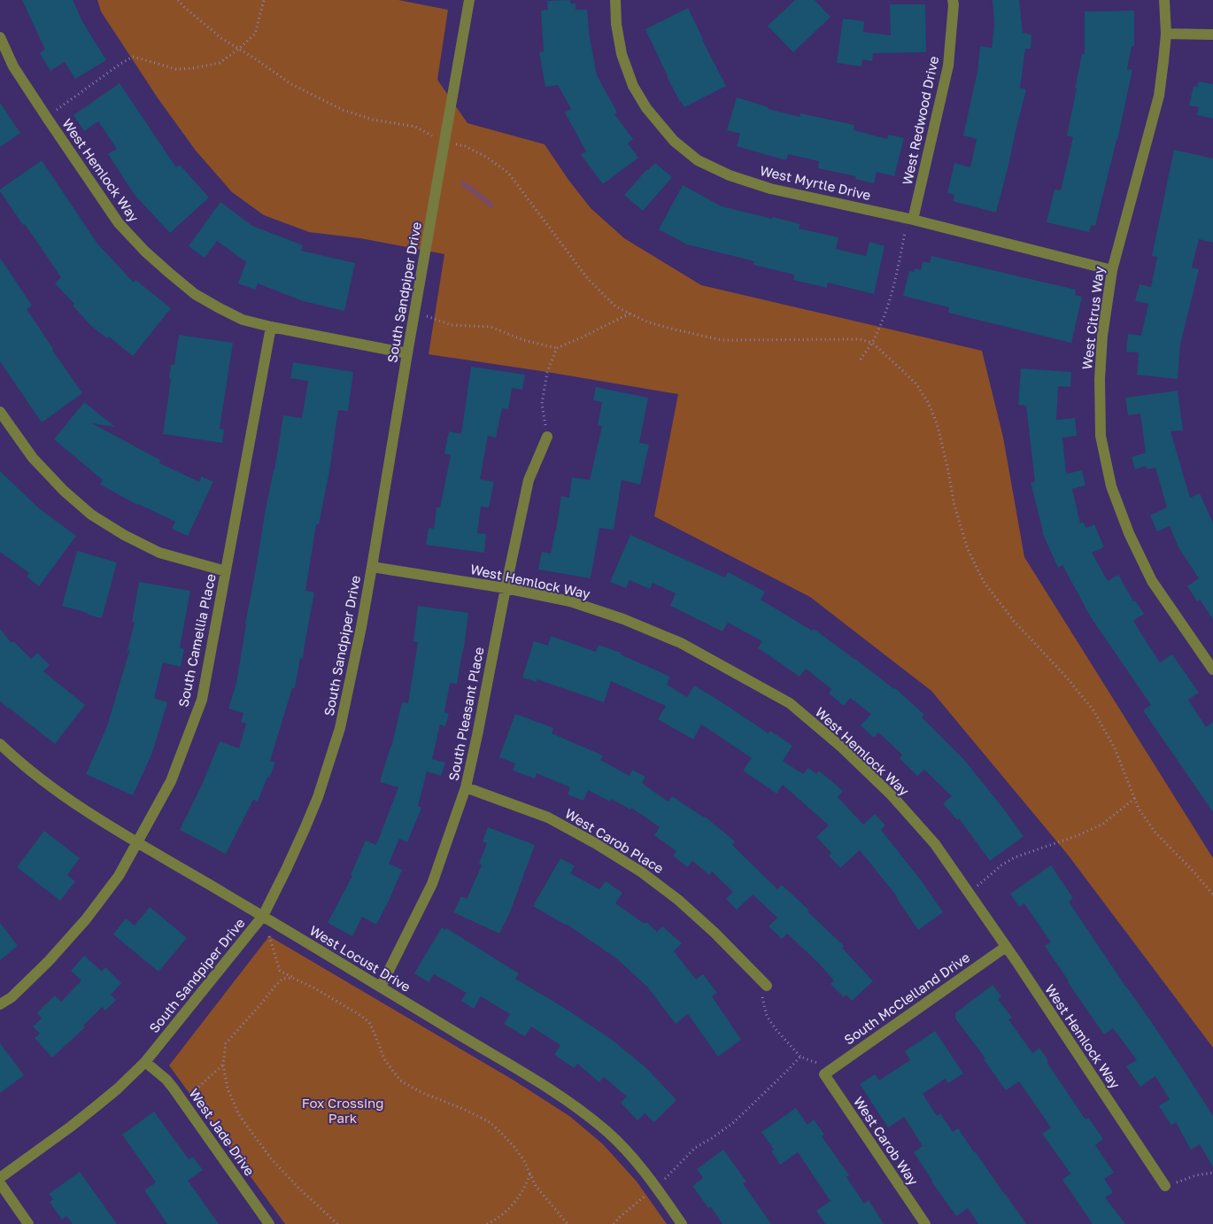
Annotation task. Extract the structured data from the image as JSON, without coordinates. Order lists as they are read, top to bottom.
{
  "streets": {
    "street": [
      "West Redwood Drive",
      "West Hemlock Way",
      "West Myrtle Drive",
      "South Sandpiper Drive",
      "West Citrus Way",
      "South Camellia Place",
      "South Pleasant Place",
      "West Carob Place",
      "West Locust Drive",
      "South McClelland Drive",
      "West Jade Drive",
      "West Carob Way"
    ]
  },
  "crossings": [
    ["West Redwood Drive", "West Myrtle Drive"],
    ["West Hemlock Way", "South Sandpiper Drive"],
    ["West Hemlock Way", "South Camellia Place"],
    ["West Hemlock Way", "South Pleasant Place"],
    ["West Hemlock Way", "South McClelland Drive"],
    ["West Myrtle Drive", "West Citrus Way"],
    ["South Sandpiper Drive", "West Locust Drive"],
    ["South Sandpiper Drive", "West Jade Drive"],
    ["South Camellia Place", "West Locust Drive"],
    ["South Pleasant Place", "West Carob Place"],
    ["South Pleasant Place", "West Locust Drive"],
    ["South McClelland Drive", "West Carob Way"]
  ],
  "parks": ["Fox Crossing Park"]
}
